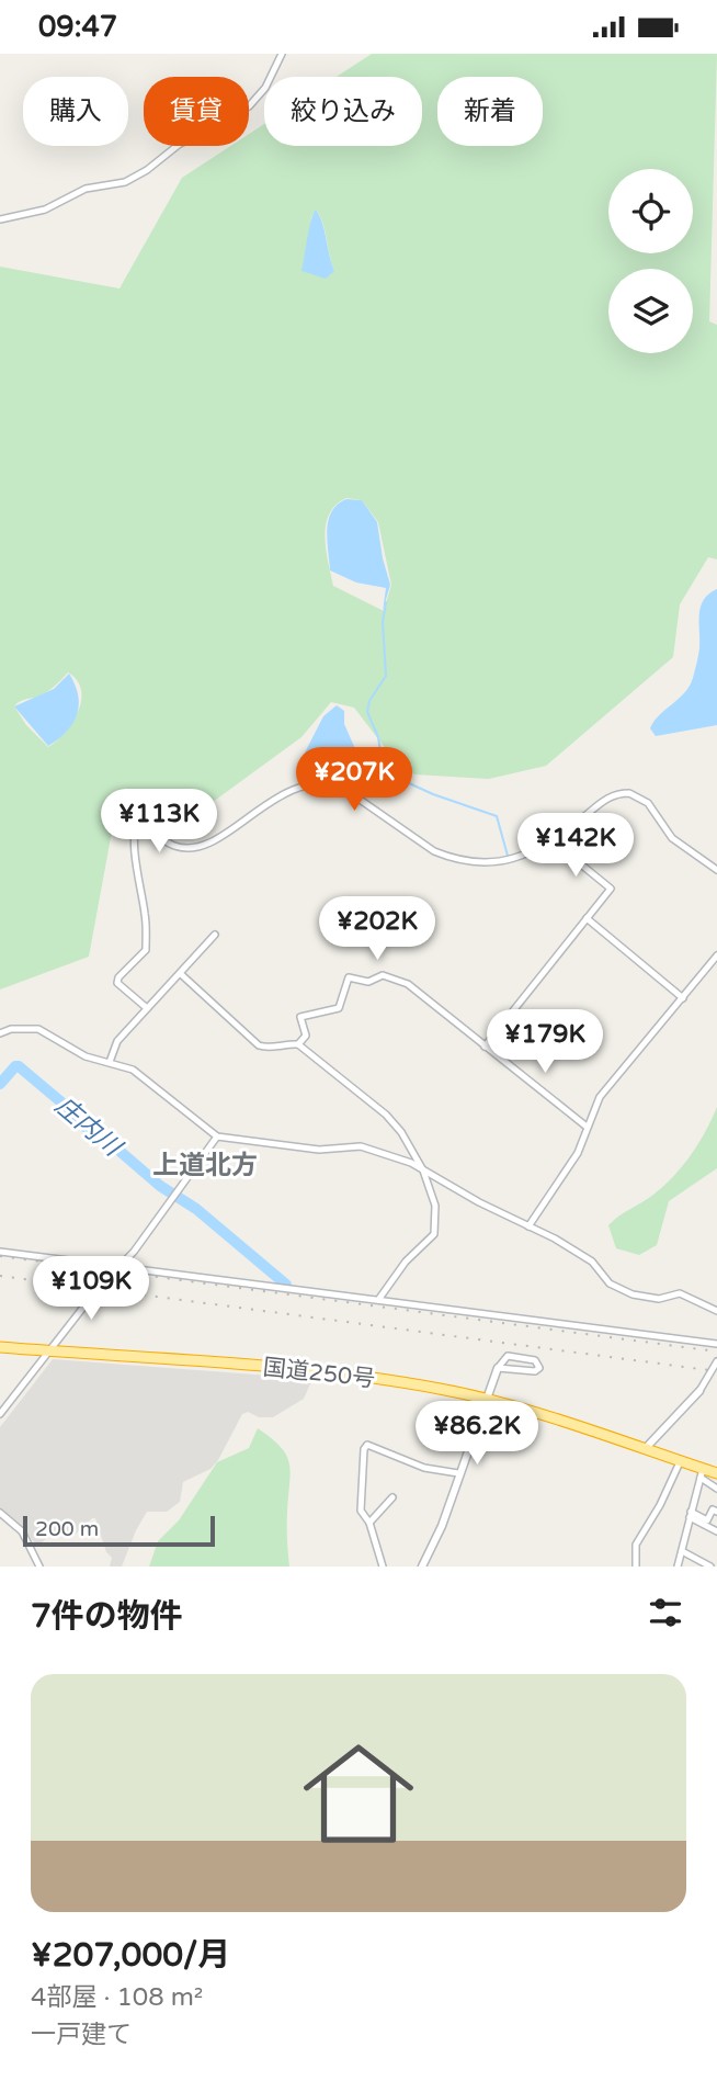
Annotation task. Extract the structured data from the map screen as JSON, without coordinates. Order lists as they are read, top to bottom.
{
  "streets": {
    "highway": ["国道250号"]
  },
  "districts": ["上道北方"],
  "water": ["庄内川"],
  "scale_bar": "200 m",
  "page": {
    "status": "09:47",
    "chip": [
      "購入",
      "賃貸",
      "絞り込み",
      "新着"
    ],
    "price": [
      "¥207K",
      "¥113K",
      "¥142K",
      "¥202K",
      "¥179K",
      "¥109K",
      "¥86.2K"
    ],
    "scale": "200 m",
    "heading": "7件の物件",
    "list": [
      {
        "name": "¥207,000/月",
        "note": "4部屋 · 108 m² · 一戸建て"
      }
    ]
  }
}
